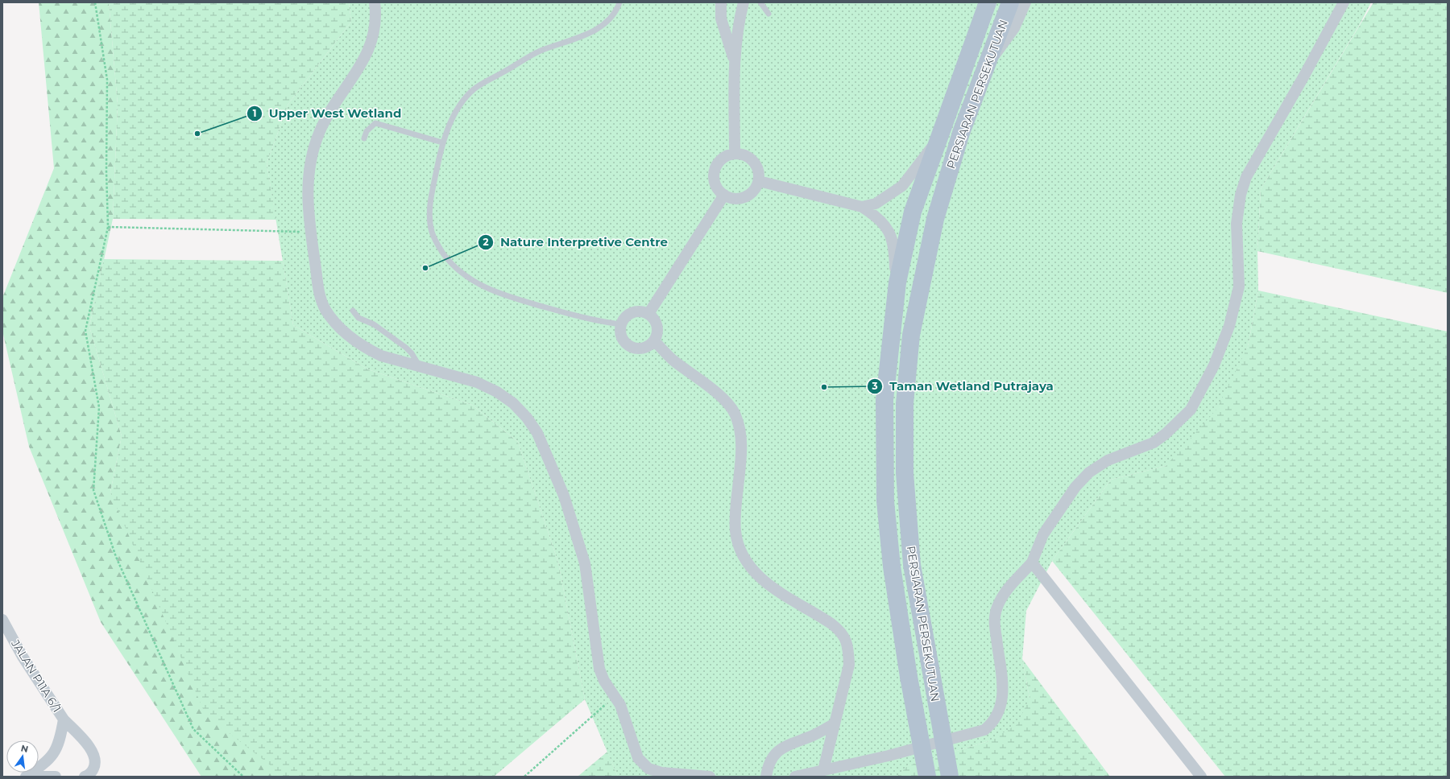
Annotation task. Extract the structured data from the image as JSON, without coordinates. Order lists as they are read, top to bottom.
{
  "streets": {
    "main road": ["PERSIARAN PERSEKUTUAN"],
    "street": ["JALAN P11A 6/1"]
  },
  "places": ["Upper West Wetland", "Nature Interpretive Centre", "Taman Wetland Putrajaya"],
  "north": "top"
}
